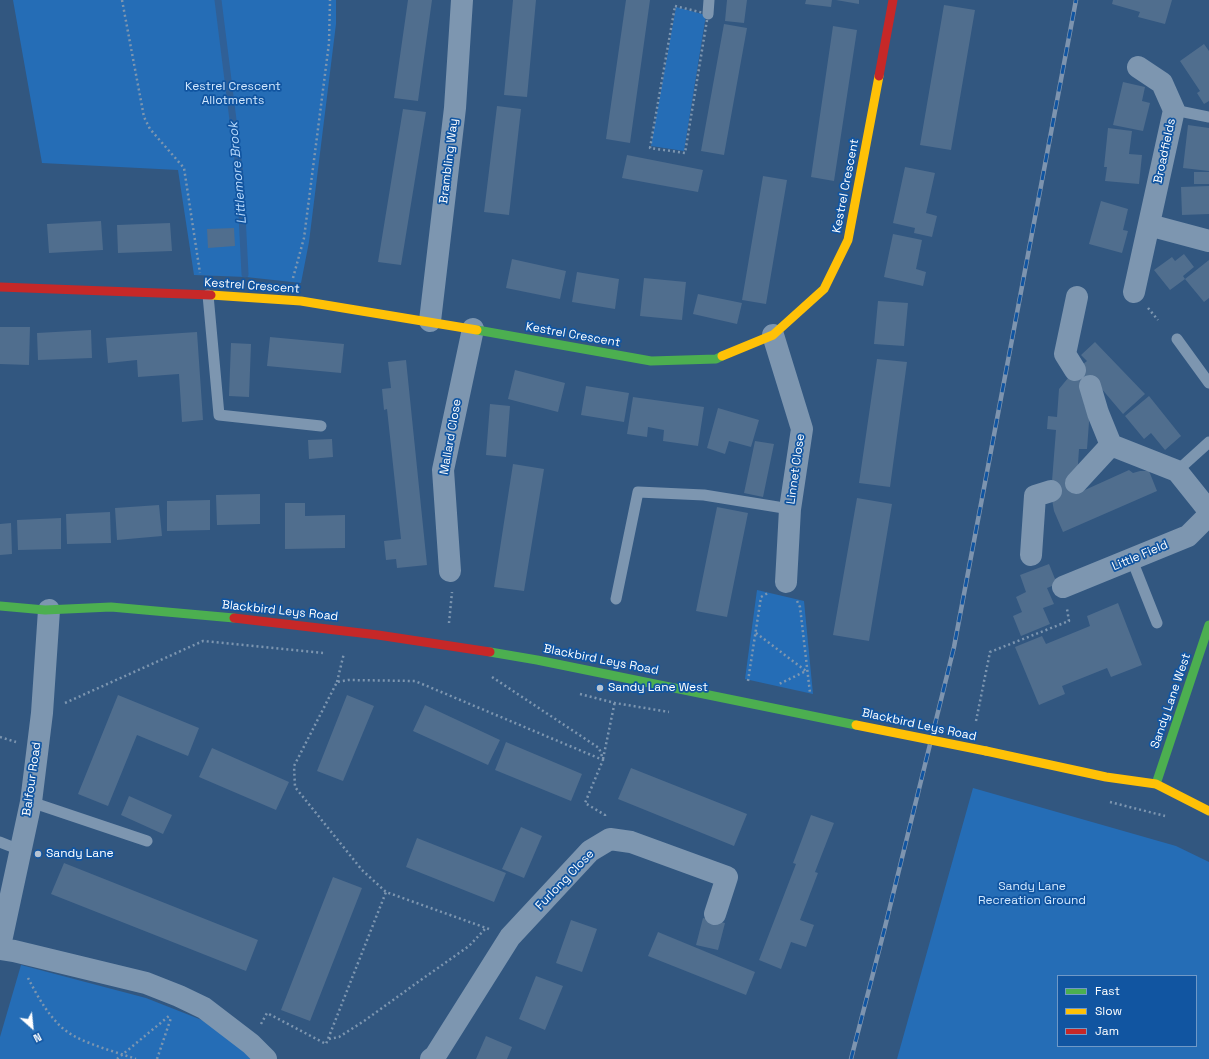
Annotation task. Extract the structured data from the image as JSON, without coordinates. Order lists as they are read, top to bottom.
{
  "streets": {
    "street": [
      "Broadfields",
      "Brambling Way",
      "Kestrel Crescent",
      "Mallard Close",
      "Linnet Close",
      "Little Field",
      "Blackbird Leys Road",
      "Sandy Lane West",
      "Balfour Road",
      "Furlong Close"
    ]
  },
  "crossings": [
    ["Brambling Way", "Kestrel Crescent"],
    ["Kestrel Crescent", "Mallard Close"],
    ["Kestrel Crescent", "Linnet Close"],
    ["Blackbird Leys Road", "Sandy Lane West"],
    ["Blackbird Leys Road", "Balfour Road"]
  ],
  "water": ["Littlemore Brook"],
  "parks": ["Kestrel Crescent Allotments", "Sandy Lane Recreation Ground"],
  "places": ["Sandy Lane West", "Sandy Lane"],
  "legend": ["Fast", "Slow", "Jam"],
  "north": "bottom right"
}
